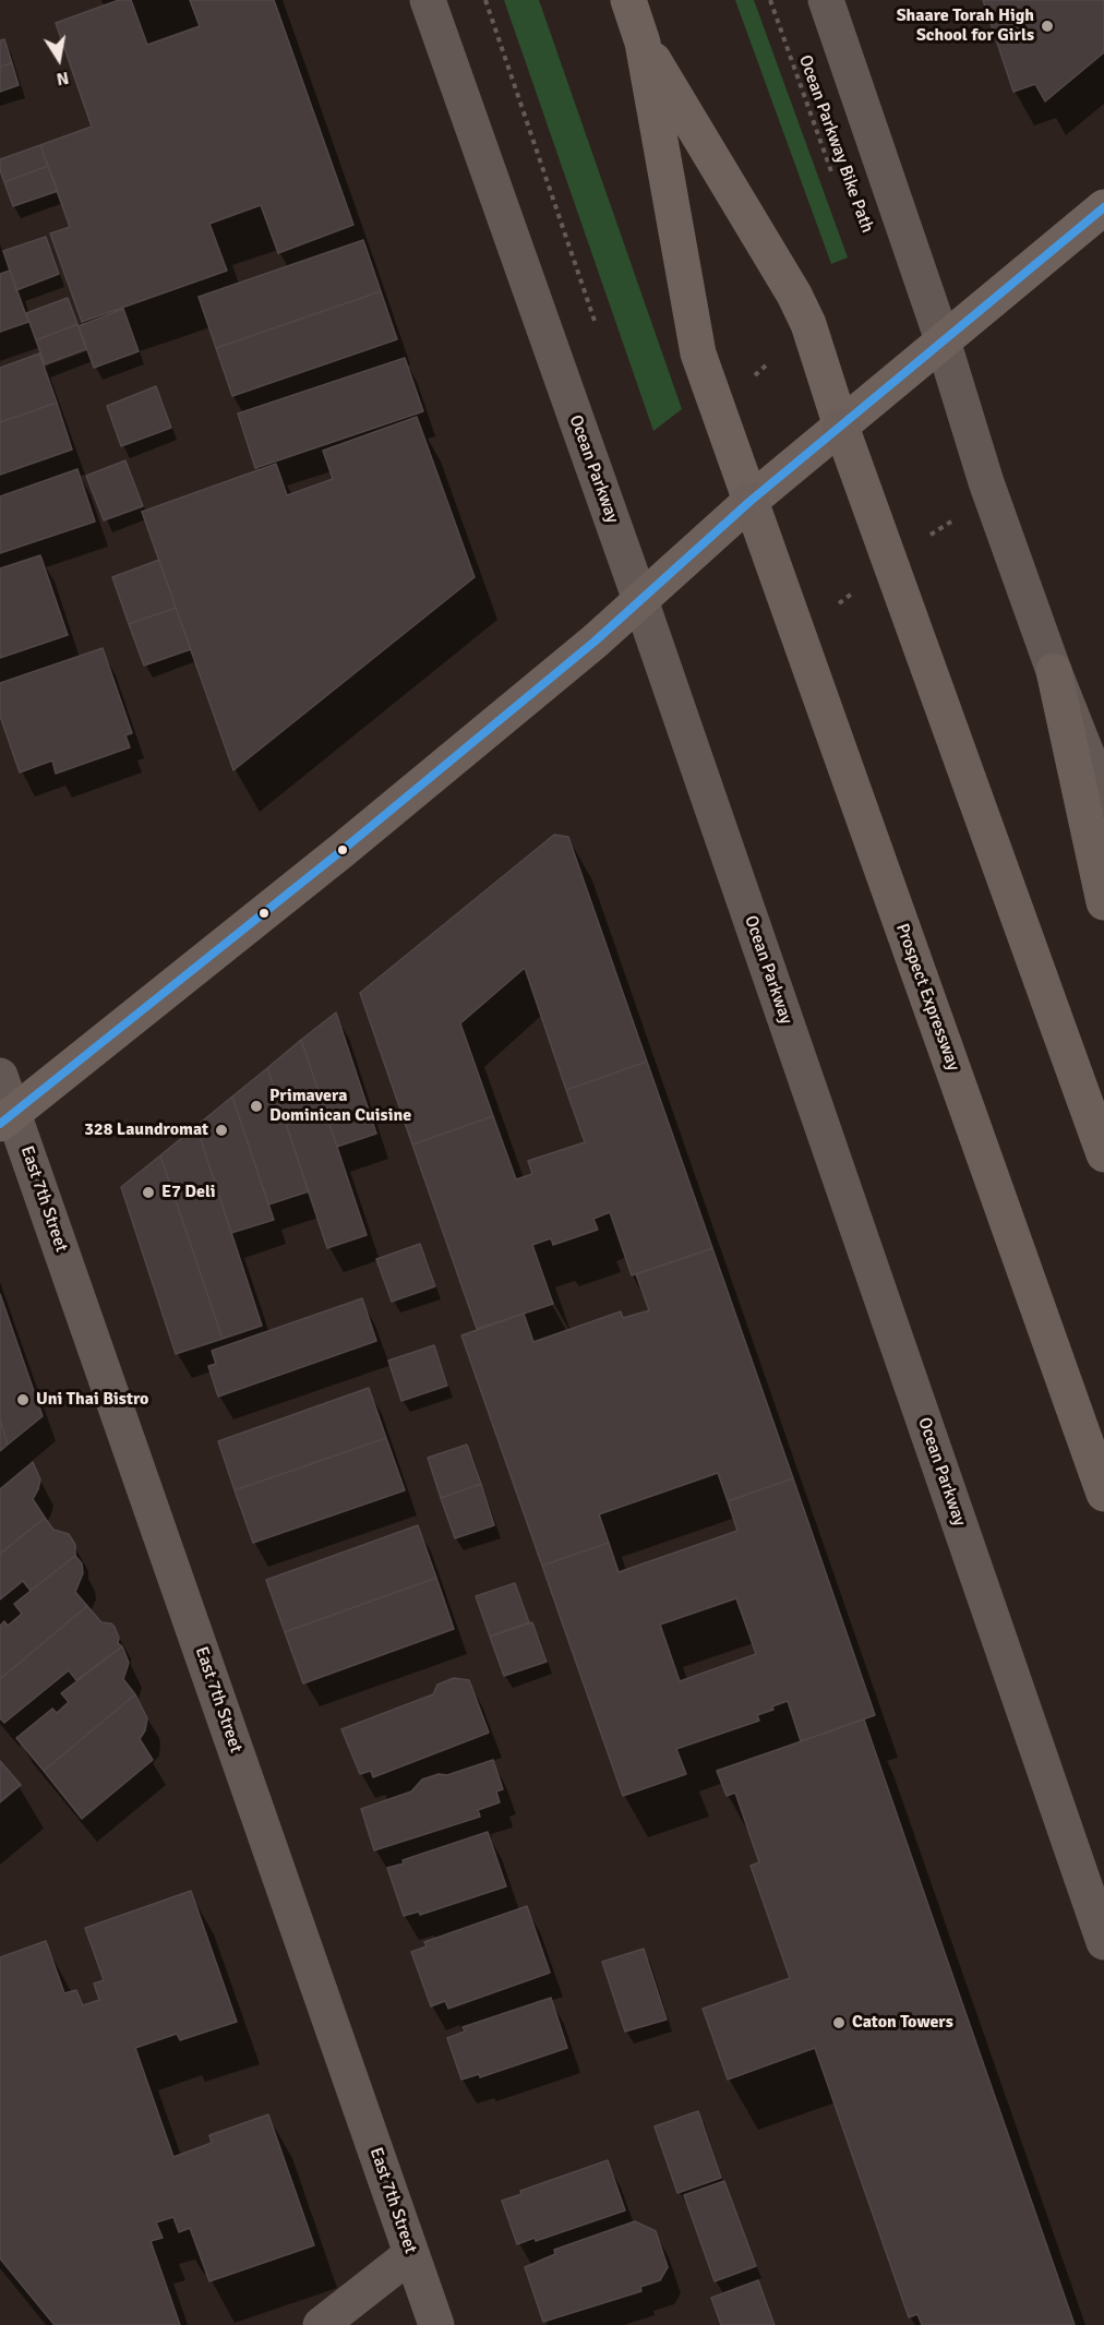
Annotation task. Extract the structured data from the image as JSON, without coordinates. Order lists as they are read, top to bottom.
{
  "streets": {
    "highway": ["Prospect Expressway"],
    "street": ["Ocean Parkway", "East 7th Street"],
    "path": ["Ocean Parkway Bike Path"]
  },
  "places": [
    "Shaare Torah High School for Girls",
    "Primavera Dominican Cuisine",
    "328 Laundromat",
    "E7 Deli",
    "Uni Thai Bistro",
    "Caton Towers"
  ],
  "north": "bottom"
}
